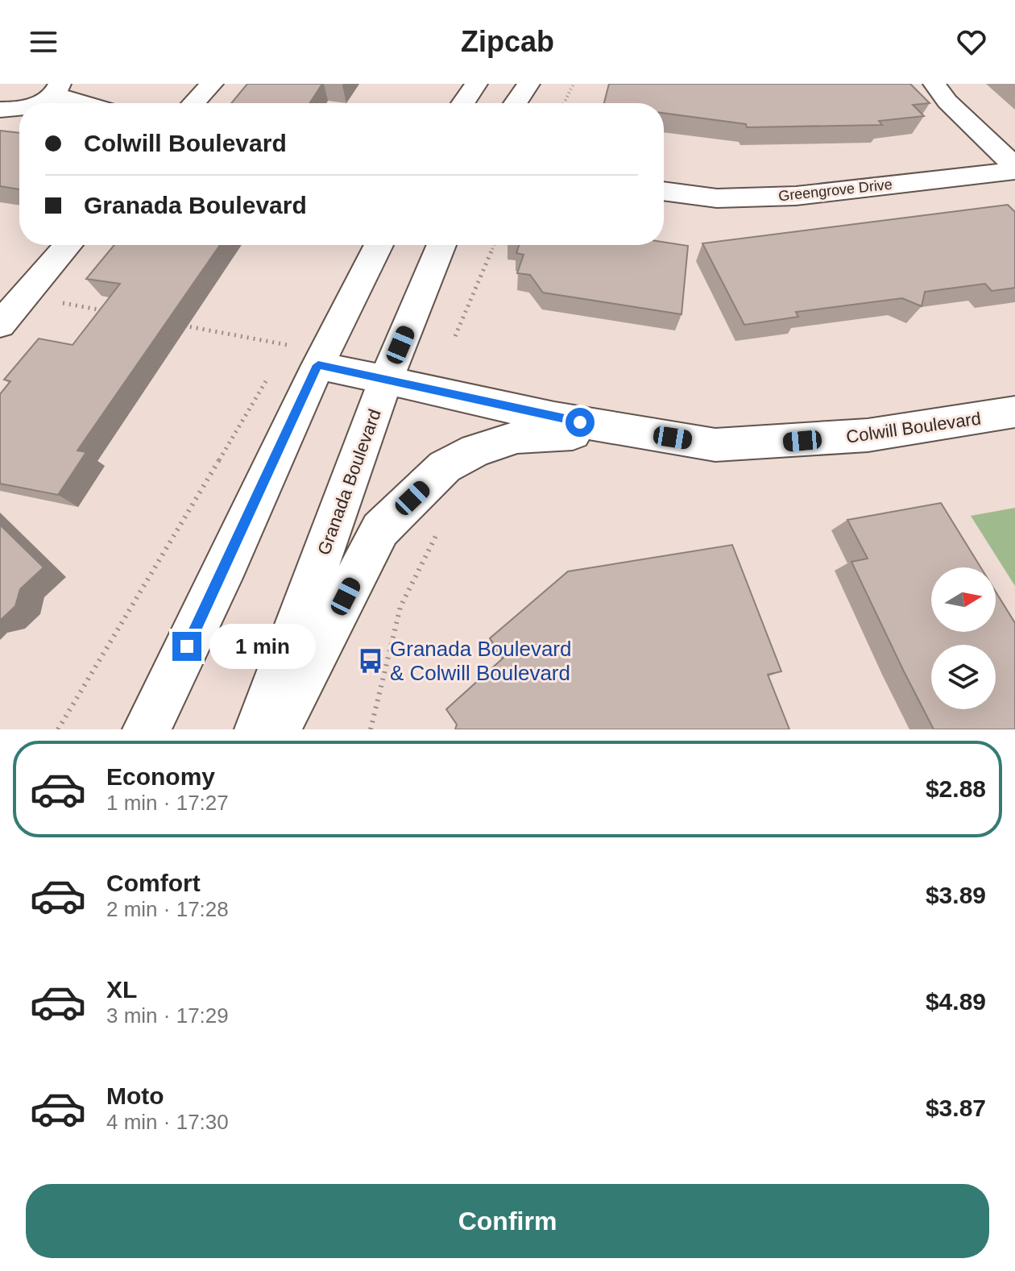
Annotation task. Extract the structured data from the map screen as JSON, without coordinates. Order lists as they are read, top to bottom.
{
  "streets": {
    "street": ["Greengrove Drive", "Colwill Boulevard", "Granada Boulevard"]
  },
  "crossings": [
    ["Colwill Boulevard", "Granada Boulevard"]
  ],
  "places": {
    "bus stop": ["Granada Boulevard & Colwill Boulevard"]
  },
  "north": "right",
  "page": {
    "header": "Zipcab",
    "banner": ["Colwill Boulevard", "Granada Boulevard"],
    "bubble": "1 min",
    "list": [
      {
        "name": "Economy",
        "note": "1 min · 17:27",
        "value": "$2.88"
      },
      {
        "name": "Comfort",
        "note": "2 min · 17:28",
        "value": "$3.89"
      },
      {
        "name": "XL",
        "note": "3 min · 17:29",
        "value": "$4.89"
      },
      {
        "name": "Moto",
        "note": "4 min · 17:30",
        "value": "$3.87"
      }
    ],
    "buttons": "Confirm"
  }
}
